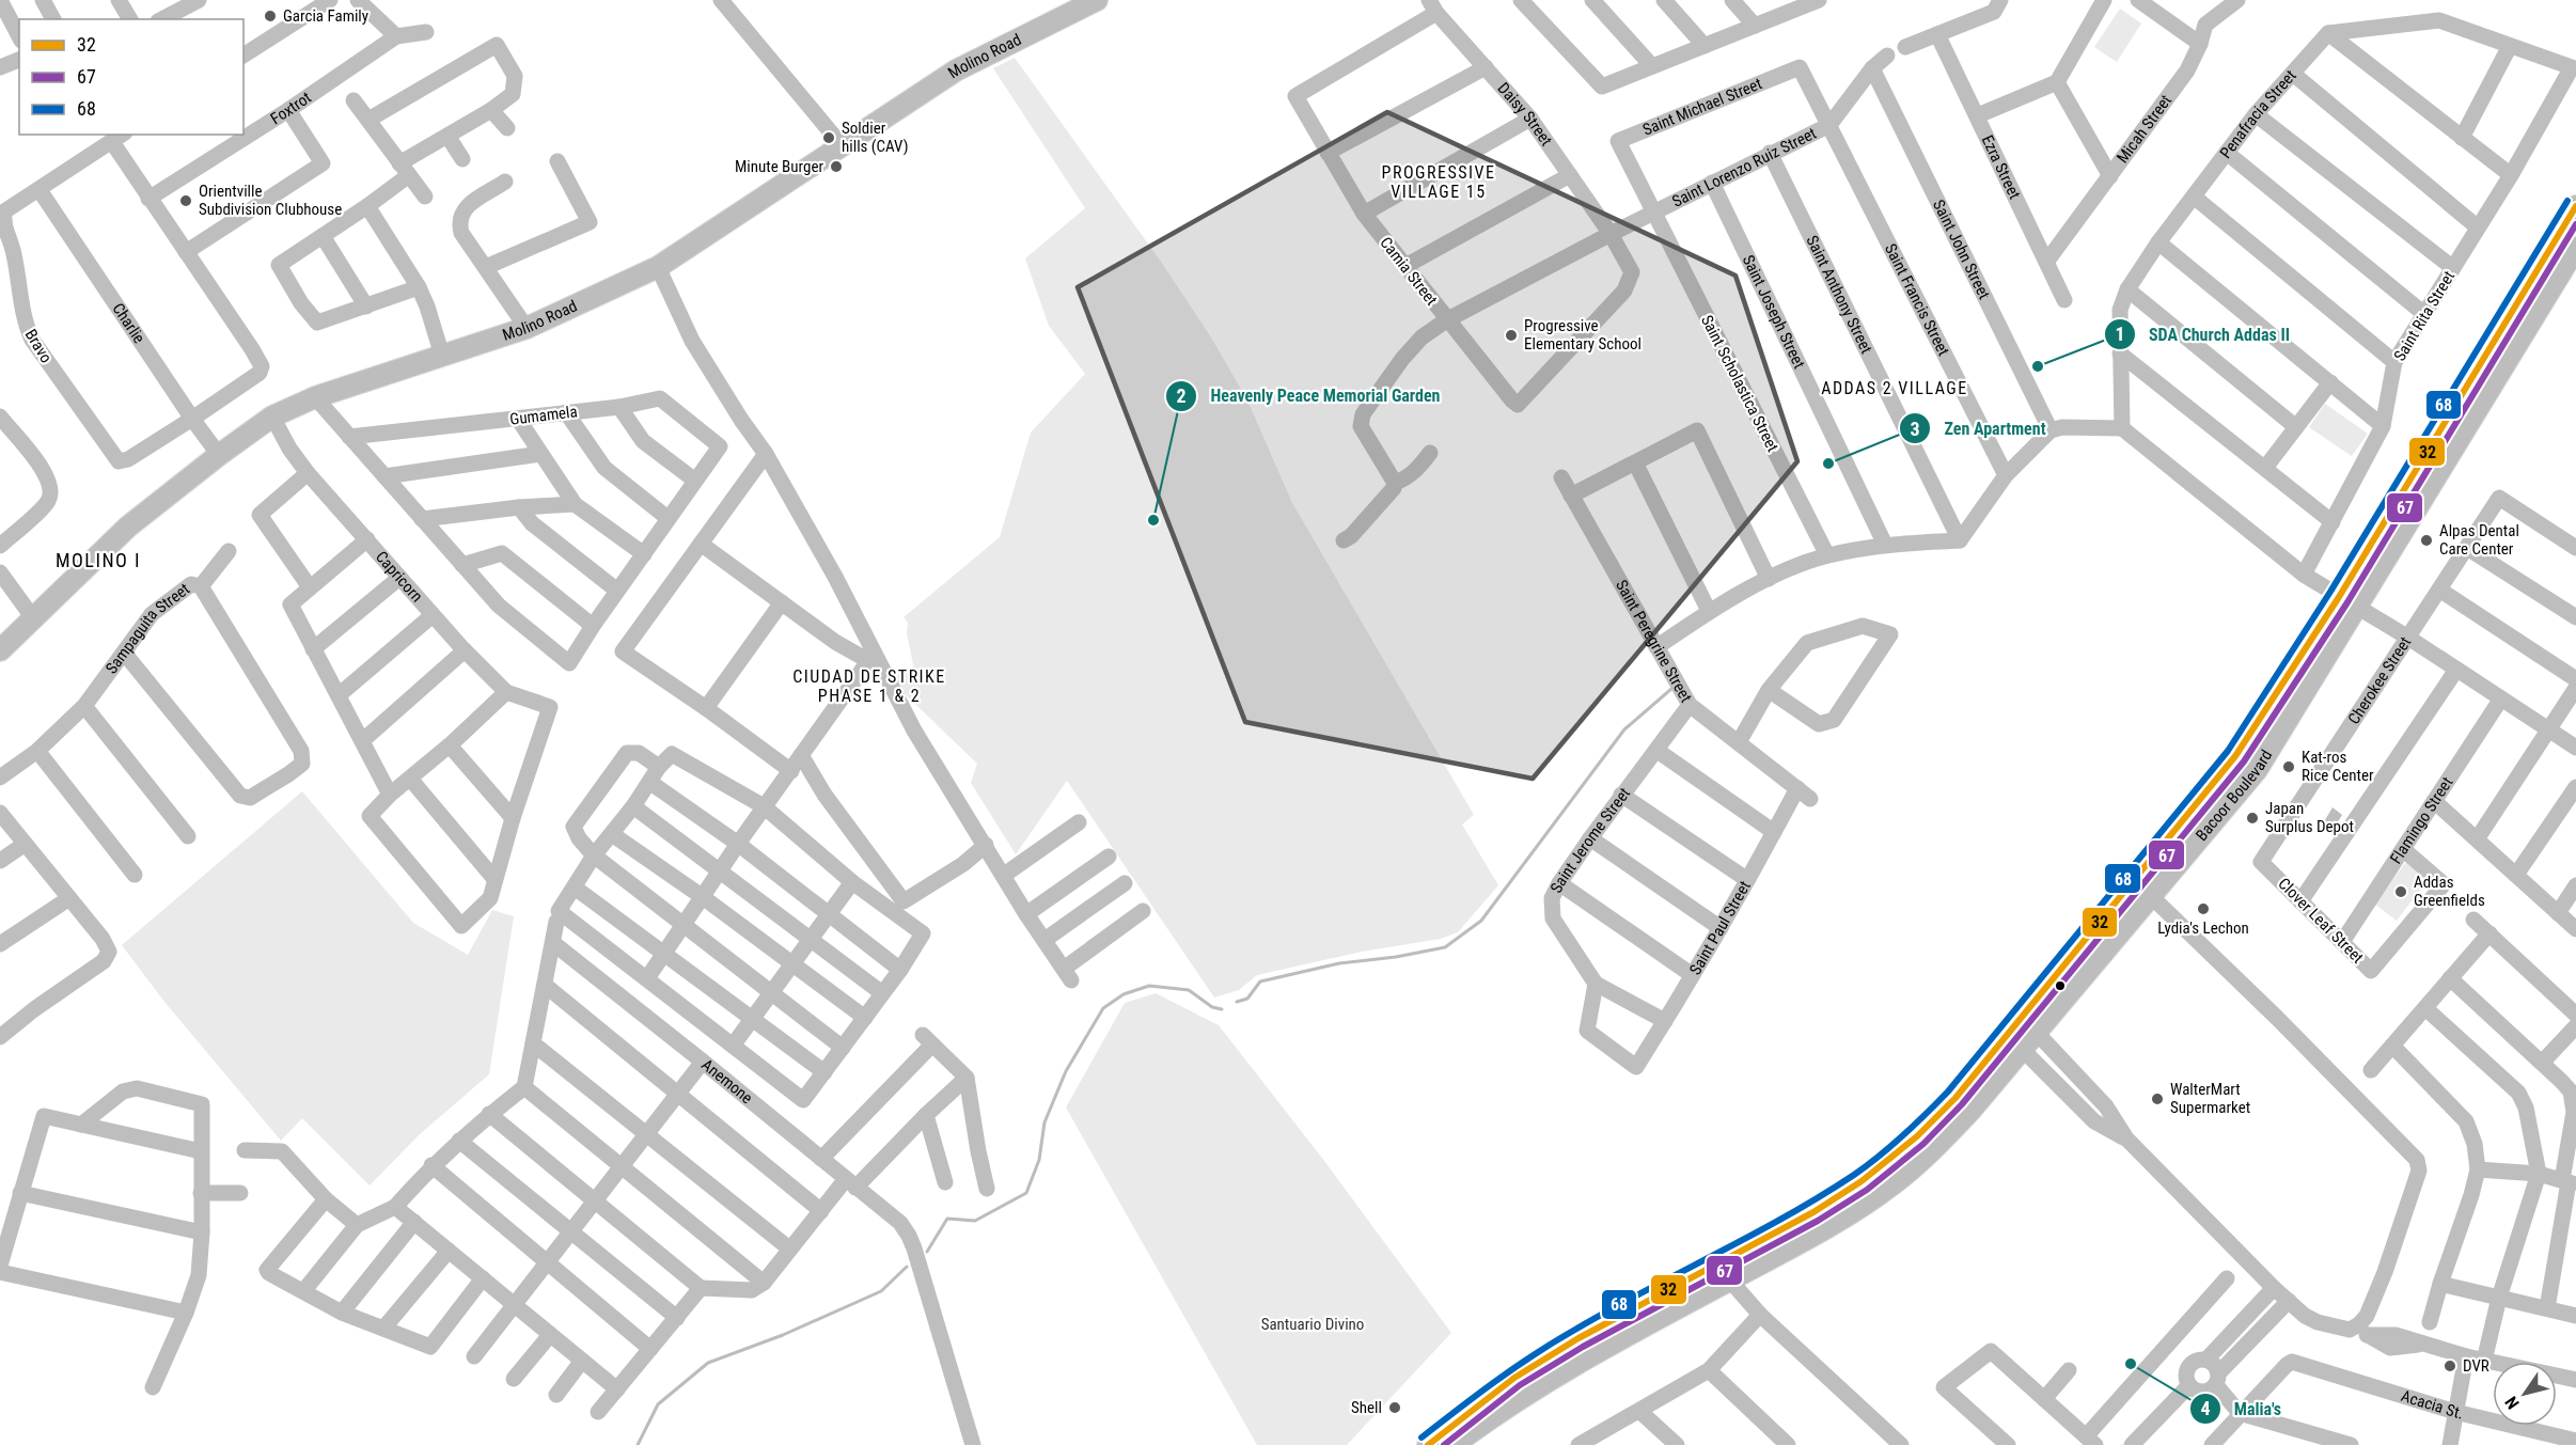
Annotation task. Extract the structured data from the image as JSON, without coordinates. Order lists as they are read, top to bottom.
{
  "streets": {
    "main road": ["Molino Road", "Bacoor Boulevard"],
    "street": [
      "Saint Michael Street",
      "Foxtrot",
      "Daisy Street",
      "Penafracia Street",
      "Micah Street",
      "Ezra Street",
      "Saint Lorenzo Ruiz Street",
      "Saint John Street",
      "Camia Street",
      "Saint Anthony Street",
      "Saint Francis Street",
      "Saint Joseph Street",
      "Saint Rita Street",
      "Charlie",
      "Bravo",
      "Saint Scholastica Street",
      "Gumamela",
      "Capricorn",
      "Sampaguita Street",
      "Saint Peregrine Street",
      "Cherokee Street",
      "Flamingo Street",
      "Saint Jerome Street",
      "Clover Leaf Street",
      "Saint Paul Street",
      "Anemone",
      "Acacia St."
    ]
  },
  "crossings": [
    ["Molino Road", "Charlie"],
    ["Molino Road", "Capricorn"],
    ["Saint Michael Street", "Saint Lorenzo Ruiz Street"],
    ["Saint Michael Street", "Saint Francis Street"],
    ["Saint Michael Street", "Saint Scholastica Street"],
    ["Daisy Street", "Saint Lorenzo Ruiz Street"],
    ["Daisy Street", "Camia Street"],
    ["Micah Street", "Ezra Street"],
    ["Saint Lorenzo Ruiz Street", "Saint John Street"],
    ["Saint Lorenzo Ruiz Street", "Camia Street"],
    ["Saint Lorenzo Ruiz Street", "Saint Anthony Street"],
    ["Saint Lorenzo Ruiz Street", "Saint Francis Street"],
    ["Saint Lorenzo Ruiz Street", "Saint Joseph Street"],
    ["Saint Lorenzo Ruiz Street", "Saint Scholastica Street"],
    ["Charlie", "Bravo"],
    ["Saint Peregrine Street", "Saint Jerome Street"],
    ["Saint Peregrine Street", "Saint Paul Street"],
    ["Cherokee Street", "Clover Leaf Street"],
    ["Flamingo Street", "Clover Leaf Street"],
    ["Saint Jerome Street", "Saint Paul Street"]
  ],
  "districts": [
    "PROGRESSIVE VILLAGE 15",
    "ADDAS 2 VILLAGE",
    "MOLINO I",
    "CIUDAD DE STRIKE PHASE 1 & 2"
  ],
  "parks": ["Santuario Divino"],
  "places": [
    "Garcia Family",
    "Soldier hills (CAV)",
    "Minute Burger",
    "Orientville Subdivision Clubhouse",
    "Progressive Elementary School",
    "SDA Church Addas II",
    "Zen Apartment",
    "Heavenly Peace Memorial Garden",
    "Alpas Dental Care Center",
    "Kat-ros Rice Center",
    "Japan Surplus Depot",
    "Addas Greenfields",
    "Lydia's Lechon",
    "WalterMart Supermarket",
    "Malia's",
    "DVR",
    "Shell"
  ],
  "lines": ["transit line 68", "transit line 32", "transit line 67"],
  "legend": ["32", "67", "68"],
  "north": "bottom left"
}
